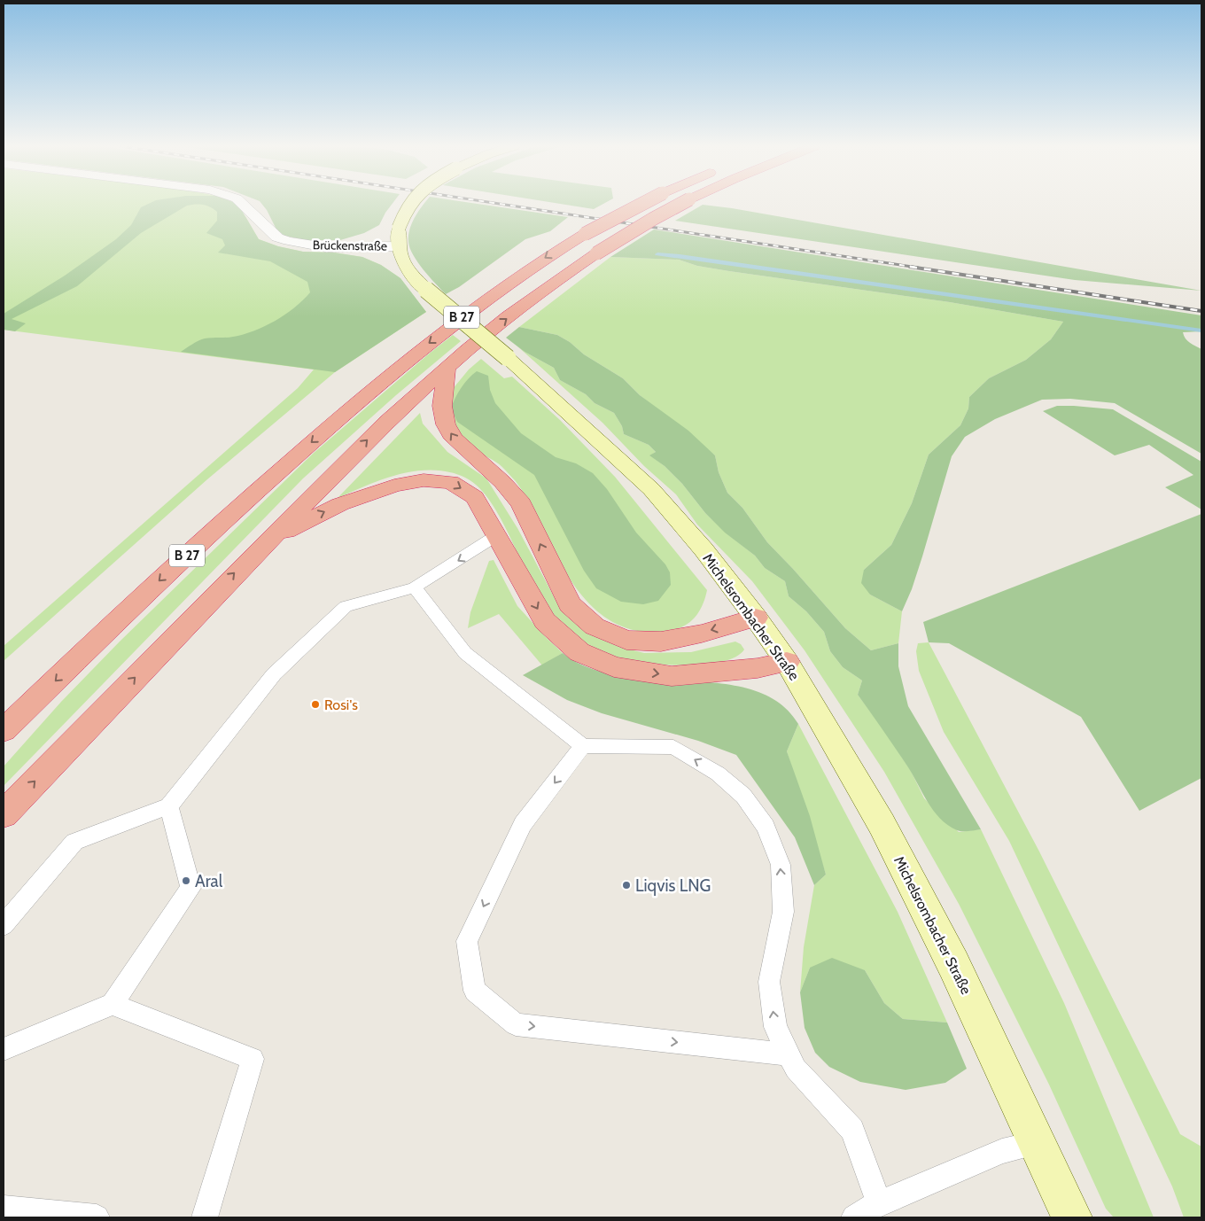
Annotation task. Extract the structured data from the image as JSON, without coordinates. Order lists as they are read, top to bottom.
{
  "streets": {
    "highway": ["B 27"],
    "main road": ["Michelsrombacher Straße"],
    "street": ["Brückenstraße"]
  },
  "crossings": [
    ["Brückenstraße", "Michelsrombacher Straße"]
  ],
  "places": ["Rosi's", "Aral", "Liqvis LNG"]
}
